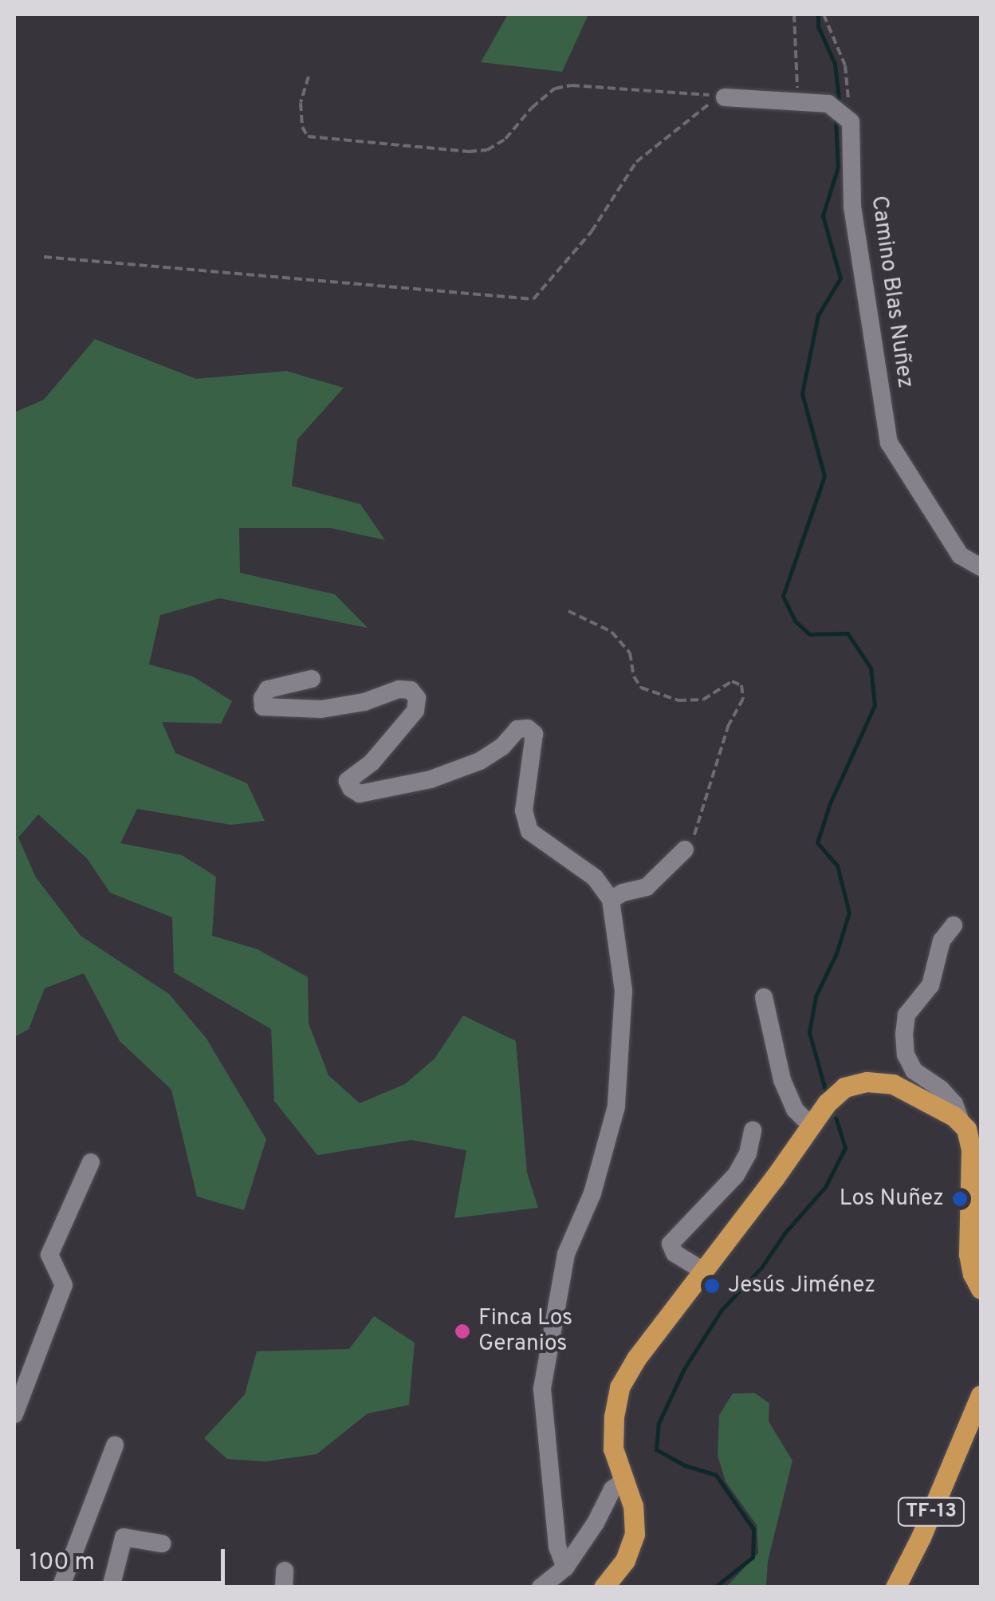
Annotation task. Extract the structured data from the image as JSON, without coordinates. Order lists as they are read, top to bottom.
{
  "streets": {
    "main road": ["TF-13"],
    "street": ["Camino Blas Nuñez"]
  },
  "places": ["Los Nuñez", "Jesús Jiménez", "Finca Los Geranios"],
  "scale_bar": "100 m"
}
